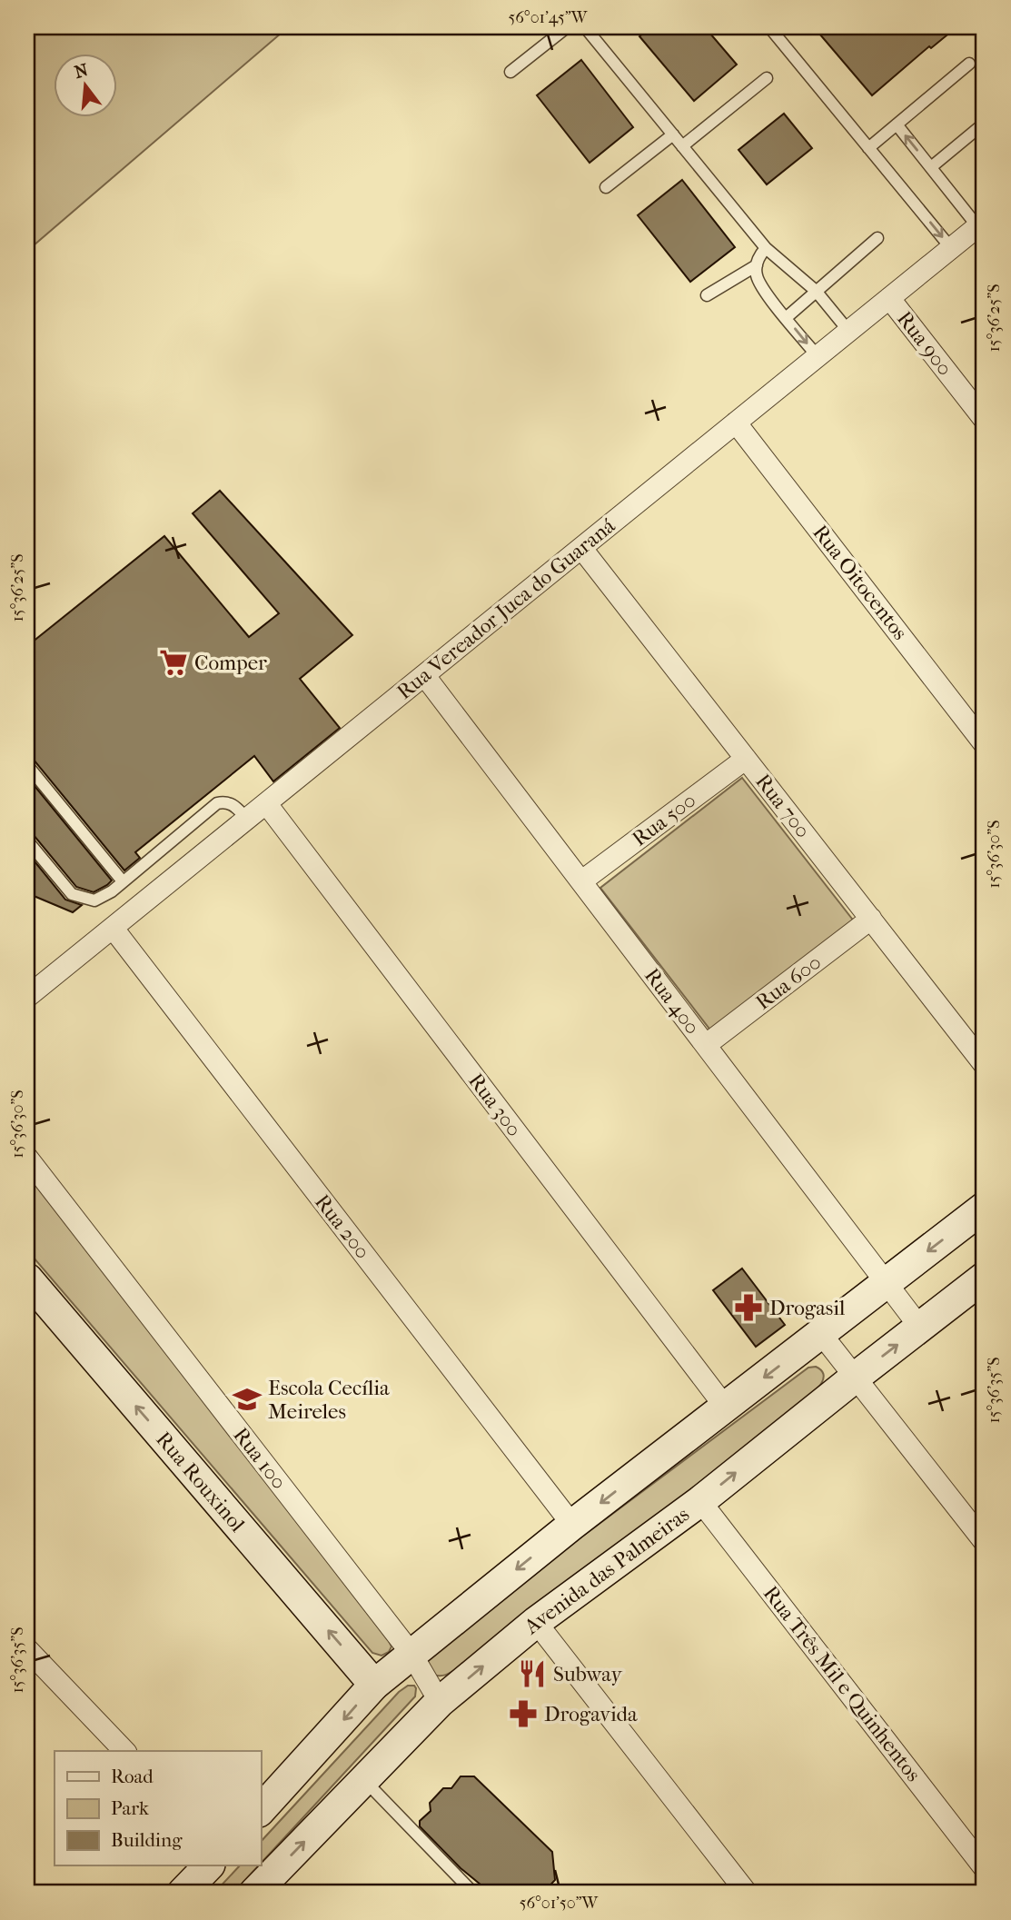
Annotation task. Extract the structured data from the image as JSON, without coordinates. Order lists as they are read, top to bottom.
{
  "streets": {
    "street": [
      "Rua 900",
      "Rua Oitocentos",
      "Rua Vereador Juca do Guaraná",
      "Rua 700",
      "Rua 500",
      "Rua 600",
      "Rua 400",
      "Rua 300",
      "Rua 200",
      "Rua 100",
      "Rua Rouxinol",
      "Avenida das Palmeiras",
      "Rua Três Mil e Quinhentos"
    ]
  },
  "crossings": [
    ["Rua 900", "Rua Vereador Juca do Guaraná"],
    ["Rua Oitocentos", "Rua Vereador Juca do Guaraná"],
    ["Rua Vereador Juca do Guaraná", "Rua 700"],
    ["Rua Vereador Juca do Guaraná", "Rua 400"],
    ["Rua Vereador Juca do Guaraná", "Rua 300"],
    ["Rua Vereador Juca do Guaraná", "Rua 200"],
    ["Rua 700", "Rua 500"],
    ["Rua 700", "Rua 600"],
    ["Rua 500", "Rua 400"],
    ["Rua 600", "Rua 400"],
    ["Rua 400", "Avenida das Palmeiras"],
    ["Rua 100", "Avenida das Palmeiras"],
    ["Avenida das Palmeiras", "Rua Três Mil e Quinhentos"]
  ],
  "one_way": ["Rua Rouxinol"],
  "places": {
    "supermarket": ["Comper"],
    "pharmacy": ["Drogasil", "Drogavida"],
    "school or university": ["Escola Cecília Meireles"],
    "restaurant": ["Subway"]
  },
  "legend": ["Road", "Park", "Building"],
  "north": "top",
  "coordinates": [
    "56°01'45\"W",
    "15°36'25\"S",
    "15°36'30\"S",
    "15°36'35\"S",
    "56°01'50\"W"
  ]
}
